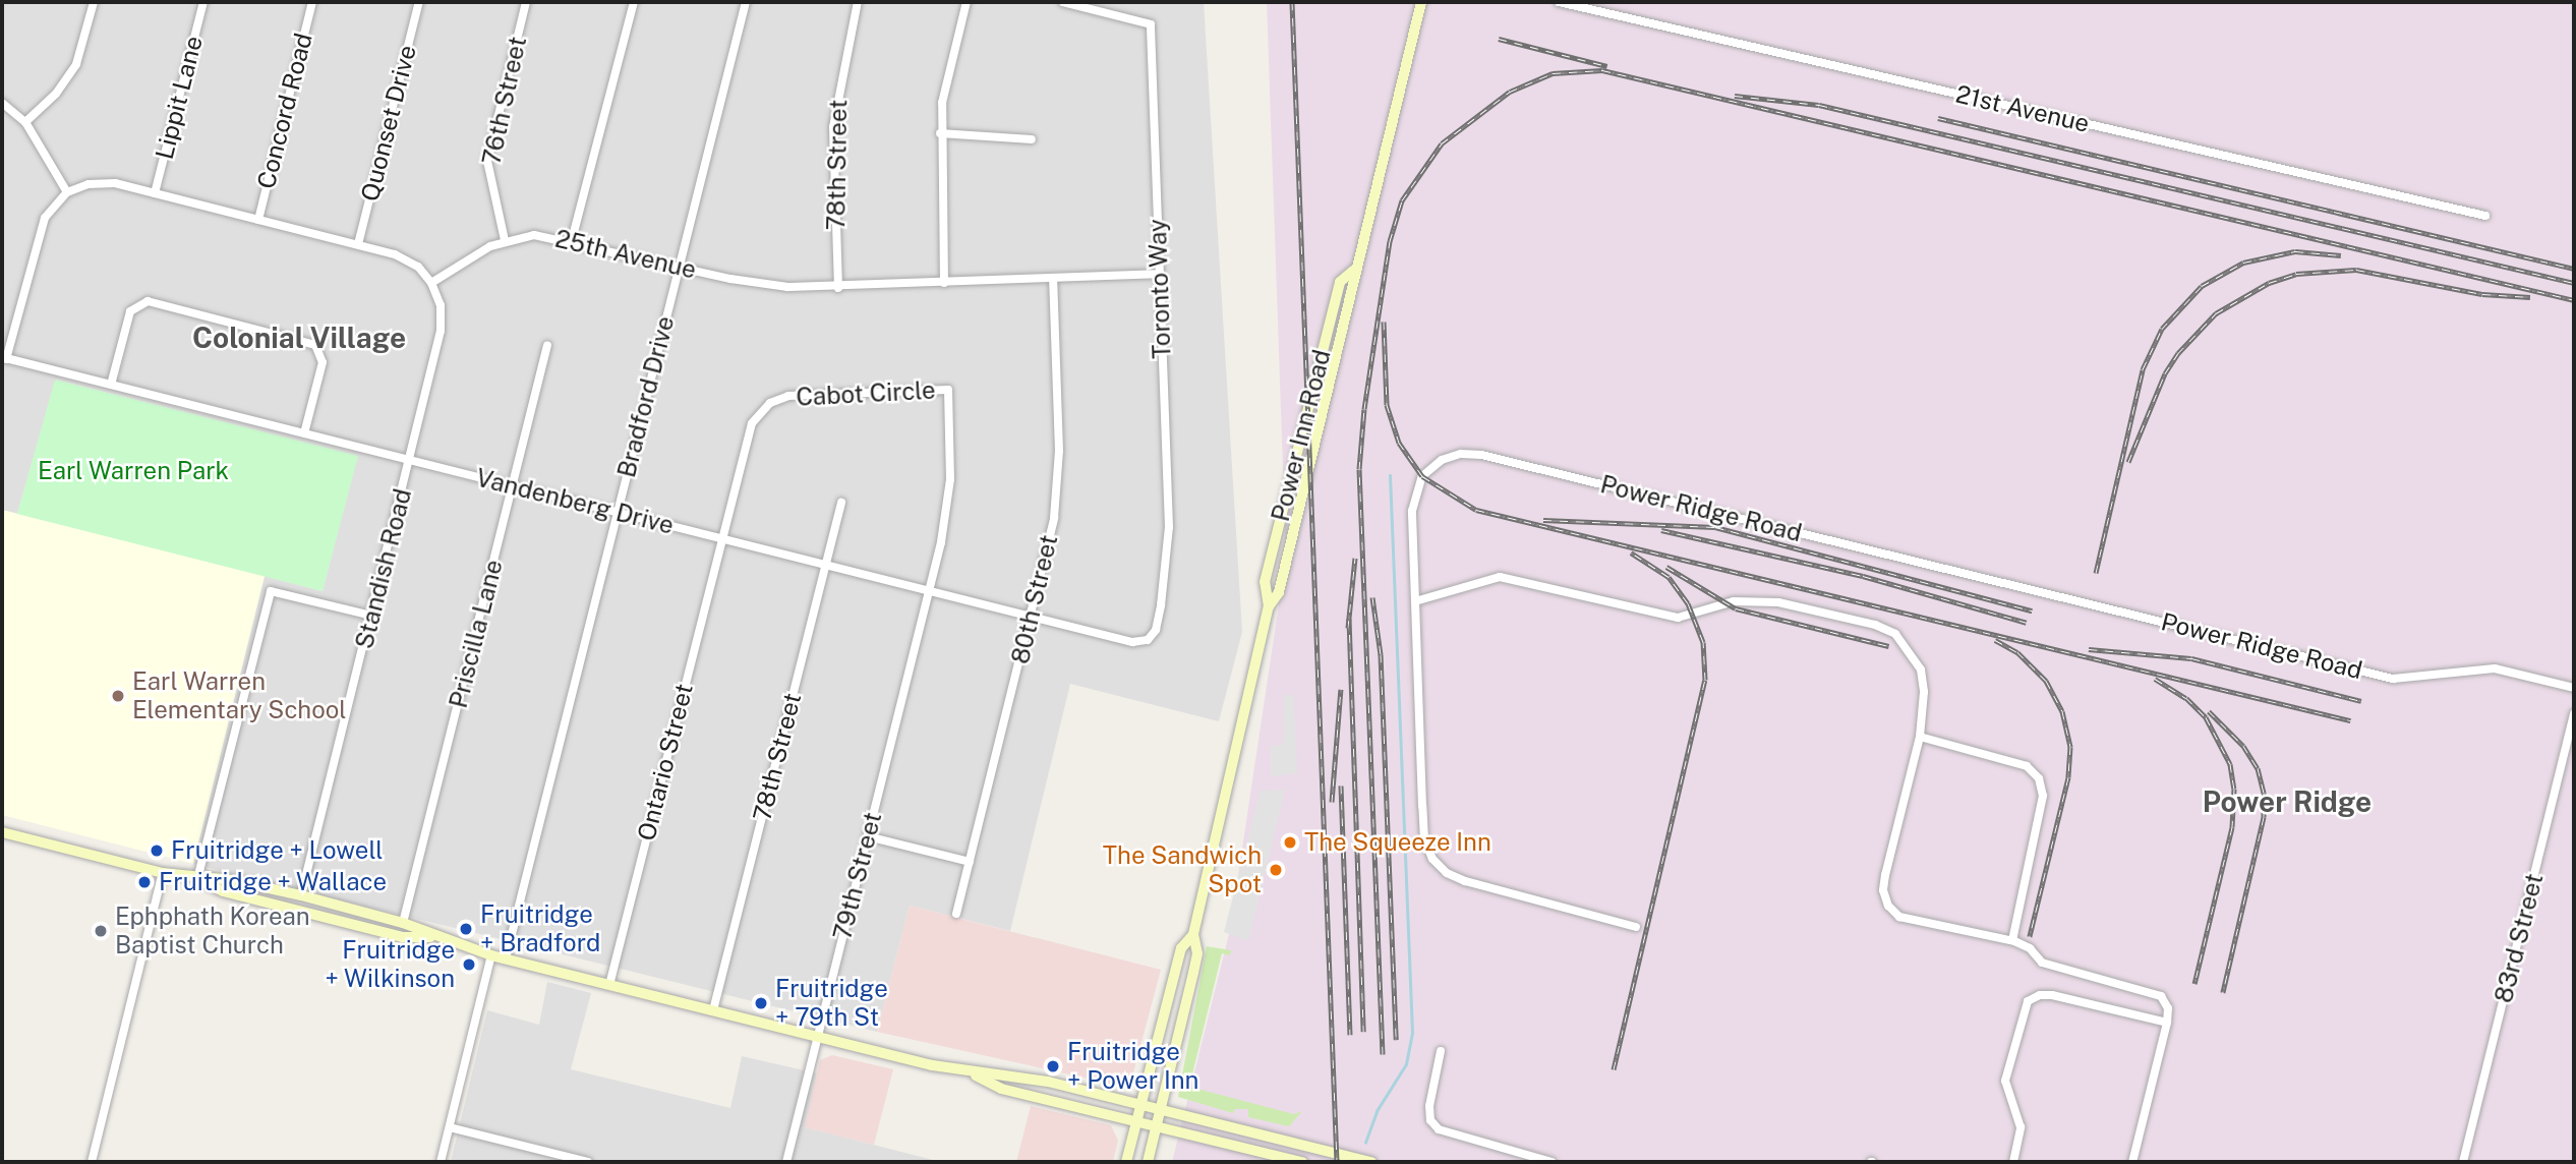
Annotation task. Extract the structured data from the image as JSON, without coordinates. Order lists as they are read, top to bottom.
{
  "streets": {
    "main road": ["Power Inn Road"],
    "street": [
      "Lippit Lane",
      "76th Street",
      "21st Avenue",
      "Concord Road",
      "Quonset Drive",
      "78th Street",
      "25th Avenue",
      "Toronto Way",
      "Cabot Circle",
      "Bradford Drive",
      "Vandenberg Drive",
      "Power Ridge Road",
      "Standish Road",
      "80th Street",
      "Priscilla Lane",
      "Ontario Street",
      "79th Street",
      "83rd Street"
    ]
  },
  "crossings": [
    ["76th Street", "25th Avenue"],
    ["78th Street", "25th Avenue"],
    ["78th Street", "Vandenberg Drive"],
    ["25th Avenue", "Toronto Way"],
    ["25th Avenue", "Bradford Drive"],
    ["25th Avenue", "Standish Road"],
    ["25th Avenue", "80th Street"],
    ["Toronto Way", "Vandenberg Drive"],
    ["Cabot Circle", "Vandenberg Drive"],
    ["Cabot Circle", "Ontario Street"],
    ["Cabot Circle", "79th Street"],
    ["Bradford Drive", "Vandenberg Drive"],
    ["Vandenberg Drive", "Standish Road"],
    ["Vandenberg Drive", "80th Street"],
    ["Vandenberg Drive", "Priscilla Lane"],
    ["Vandenberg Drive", "Ontario Street"],
    ["Vandenberg Drive", "79th Street"]
  ],
  "districts": ["Colonial Village", "Power Ridge"],
  "parks": ["Earl Warren Park"],
  "places": [
    "Earl Warren Elementary School",
    "The Squeeze Inn",
    "Fruitridge + Lowell",
    "The Sandwich Spot",
    "Fruitridge + Wallace",
    "Fruitridge + Bradford",
    "Ephphath Korean Baptist Church",
    "Fruitridge + Wilkinson",
    "Fruitridge + 79th St",
    "Fruitridge + Power Inn"
  ]
}
